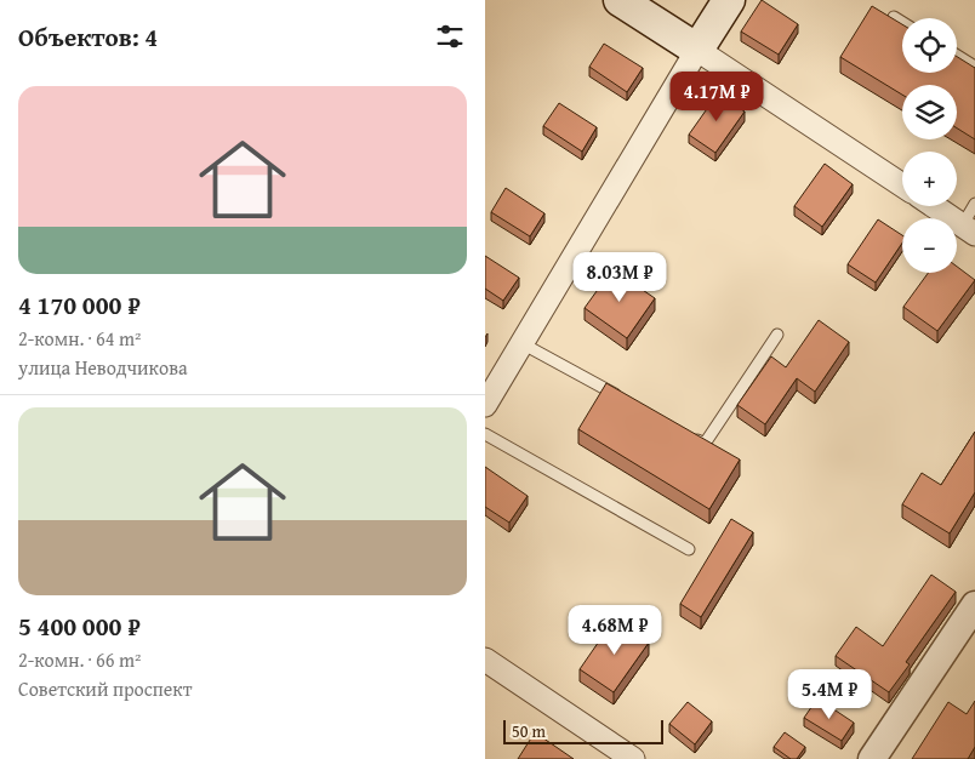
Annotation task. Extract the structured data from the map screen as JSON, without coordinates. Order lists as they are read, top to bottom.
{
  "scale_bar": "50 m",
  "page": {
    "heading": "Объектов: 4",
    "map_buttons": ["+", "−"],
    "price": [
      "4.17M ₽",
      "8.03M ₽",
      "4.68M ₽",
      "5.4M ₽"
    ],
    "list": [
      {
        "name": "4 170 000 ₽",
        "note": "2-комн. · 64 m² · улица Неводчикова"
      },
      {
        "name": "5 400 000 ₽",
        "note": "2-комн. · 66 m² · Советский проспект"
      }
    ],
    "scale": "50 m"
  }
}
